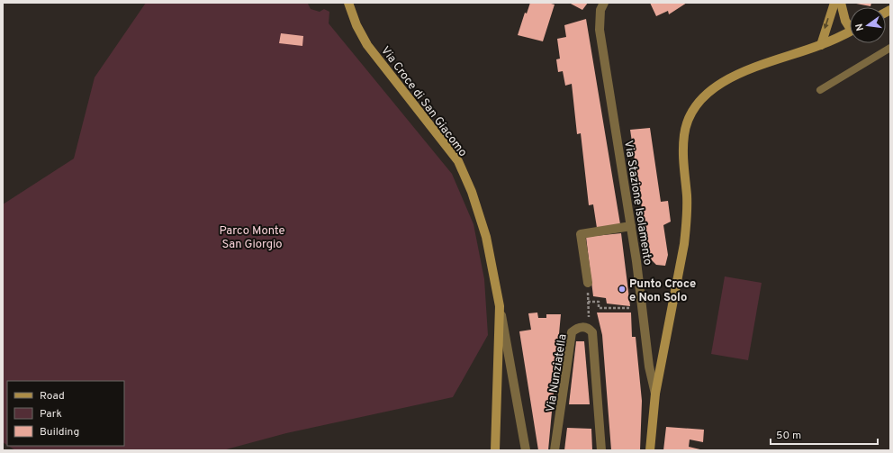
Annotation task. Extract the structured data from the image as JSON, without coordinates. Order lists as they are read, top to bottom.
{
  "streets": {
    "main road": ["Via Croce di San Giacomo", "Via Stazione Isolamento"],
    "street": ["Via Nunziatella"]
  },
  "parks": ["Parco Monte San Giorgio"],
  "places": ["Punto Croce e Non Solo"],
  "legend": ["Road", "Park", "Building"],
  "scale_bar": "50 m",
  "north": "left"
}
